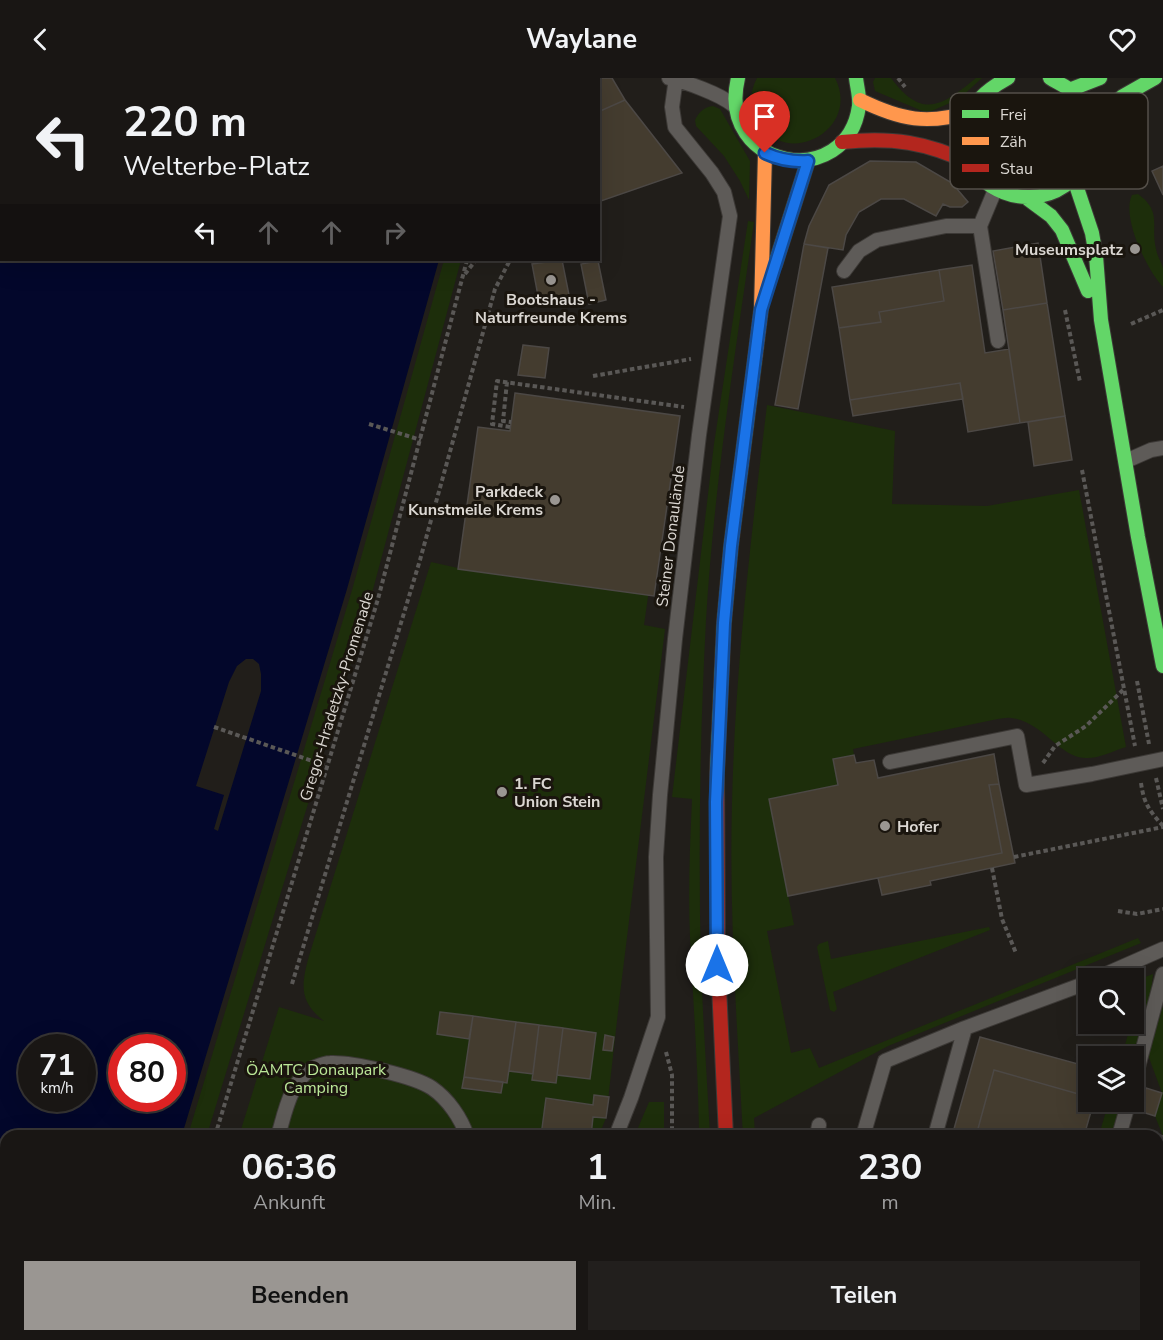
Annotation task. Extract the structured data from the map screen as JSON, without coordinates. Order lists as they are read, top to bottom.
{
  "streets": {
    "lane": ["Steiner Donaulände"],
    "path": ["Gregor-Hradetzky-Promenade"]
  },
  "parks": ["ÖAMTC Donaupark Camping"],
  "places": [
    "Museumsplatz",
    "Bootshaus - Naturfreunde Krems",
    "Parkdeck Kunstmeile Krems",
    "1. FC Union Stein",
    "Hofer"
  ],
  "legend": ["Frei", "Zäh", "Stau"],
  "page": {
    "header": "Waylane",
    "turn": ["220 m", "Welterbe-Platz"],
    "speed": "71 km/h",
    "limit": "80",
    "eta": [
      "06:36",
      "Ankunft",
      "1",
      "Min.",
      "230",
      "m"
    ],
    "buttons": ["Beenden", "Teilen"]
  }
}
